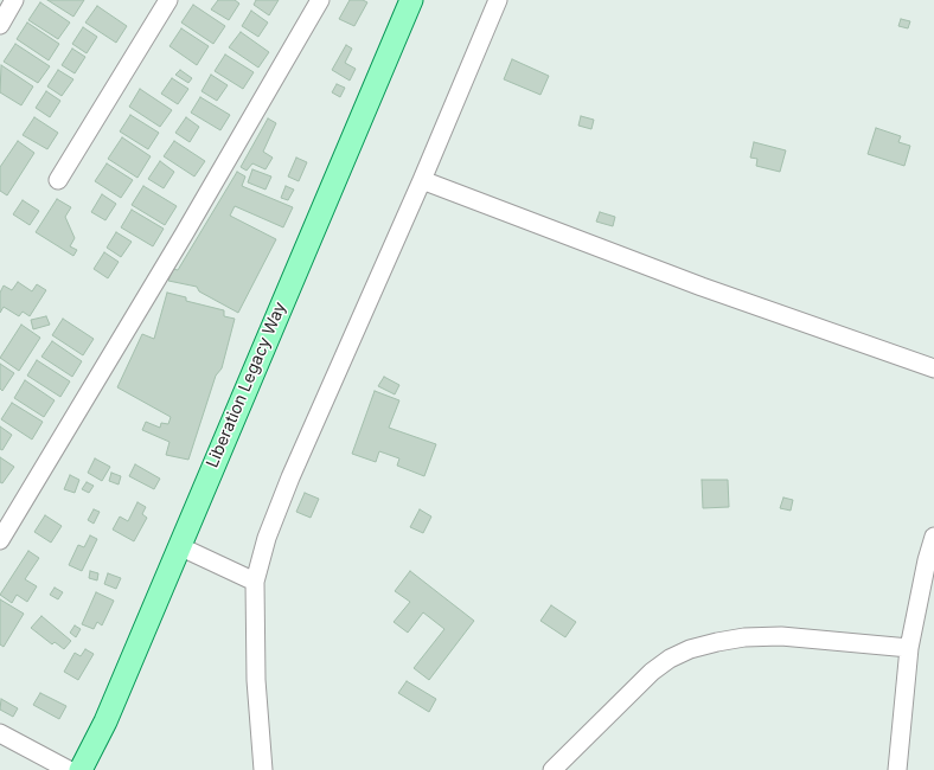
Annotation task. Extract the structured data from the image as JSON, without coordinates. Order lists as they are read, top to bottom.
{
  "streets": {
    "main road": ["Liberation Legacy Way"]
  }
}
